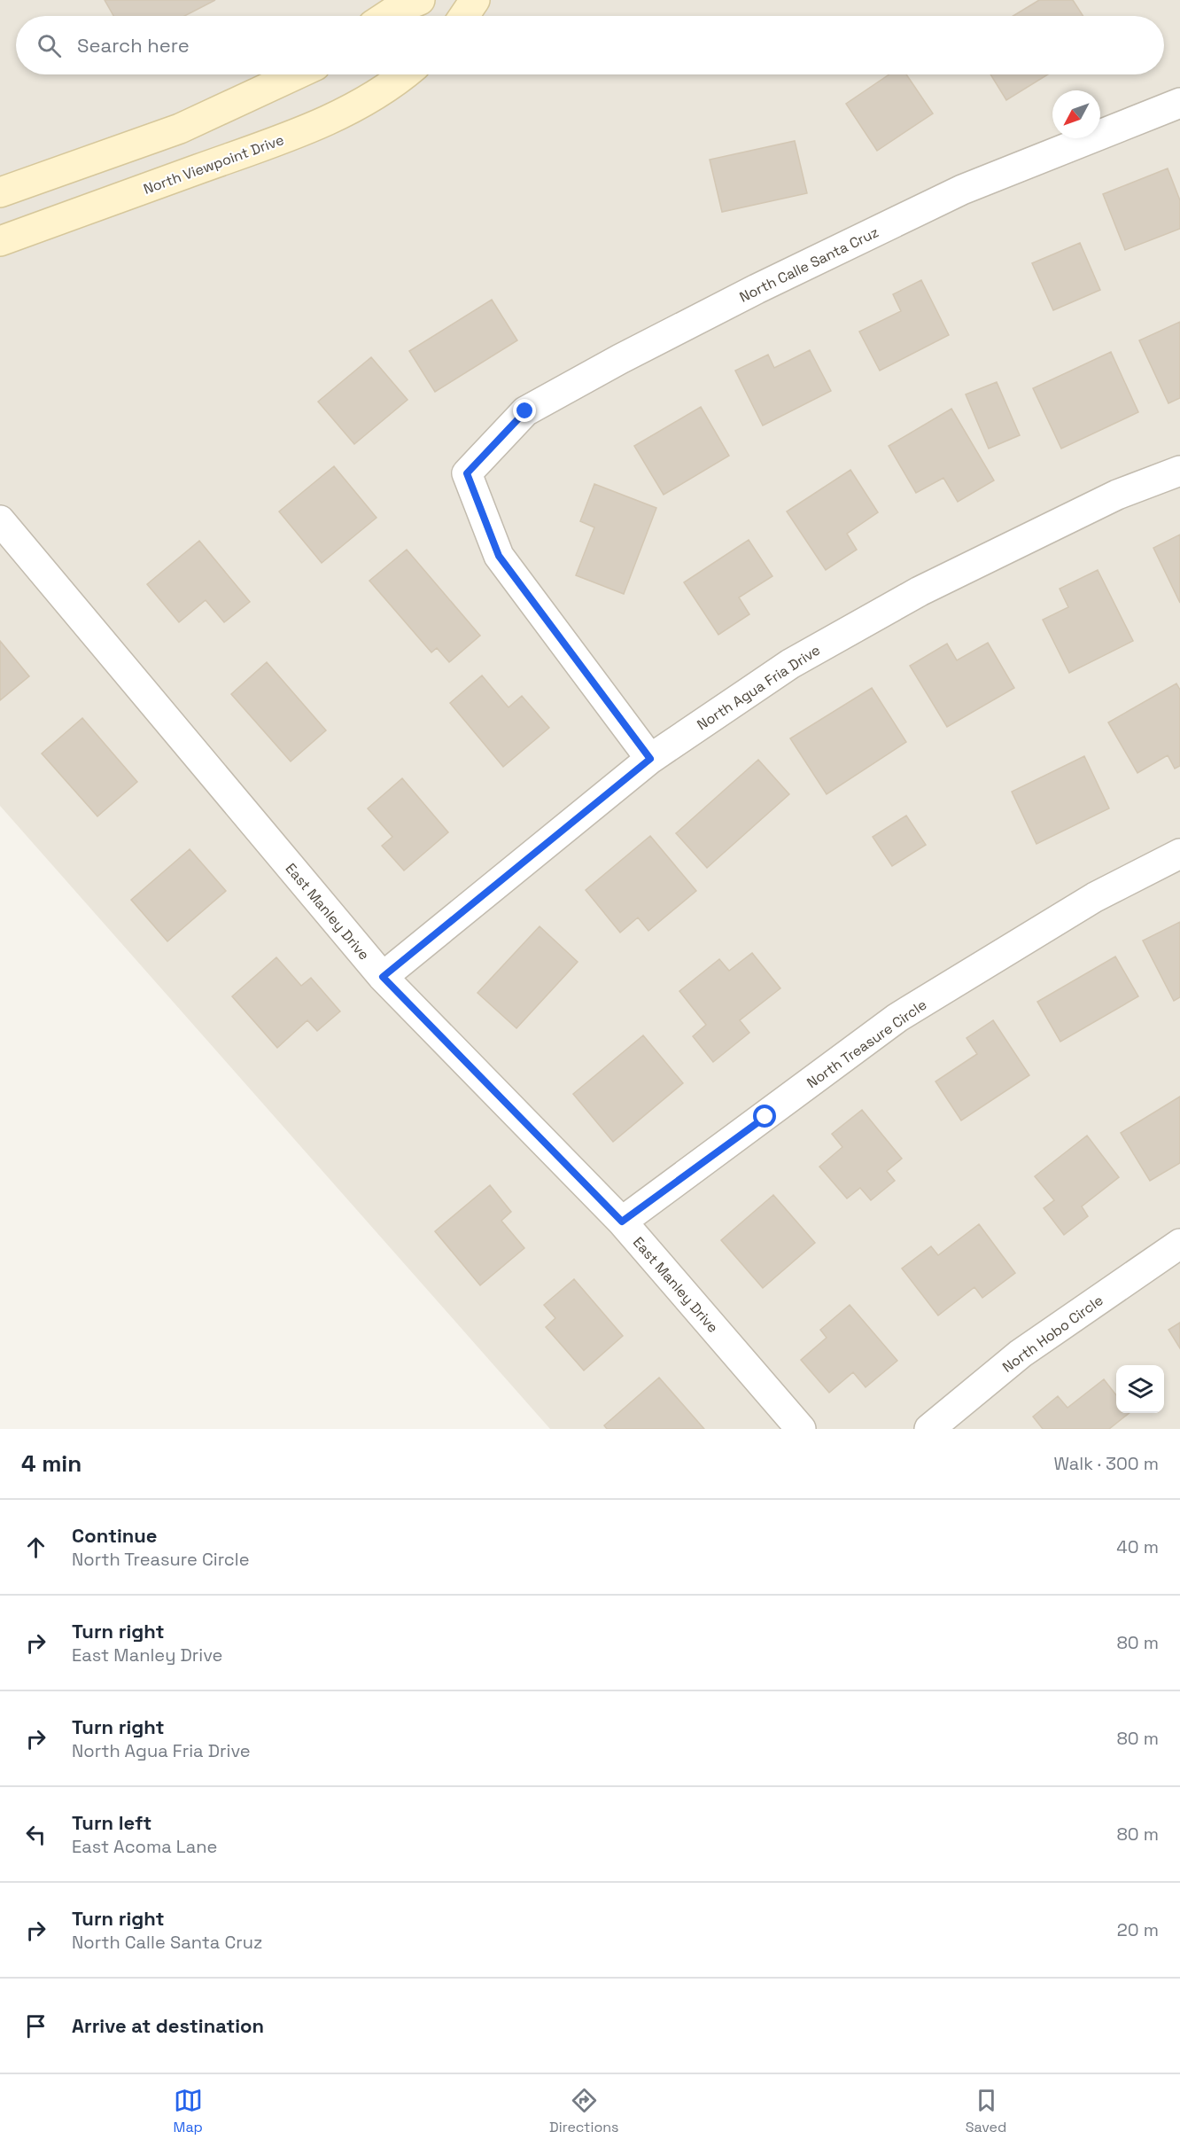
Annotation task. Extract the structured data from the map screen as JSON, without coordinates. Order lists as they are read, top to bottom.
{
  "streets": {
    "main road": ["North Viewpoint Drive"],
    "street": [
      "North Calle Santa Cruz",
      "North Agua Fria Drive",
      "East Manley Drive",
      "North Treasure Circle",
      "North Hobo Circle"
    ]
  },
  "crossings": [
    ["North Calle Santa Cruz", "North Agua Fria Drive"],
    ["North Agua Fria Drive", "East Manley Drive"],
    ["East Manley Drive", "North Treasure Circle"]
  ],
  "north": "bottom left",
  "page": {
    "search": "Search here",
    "heading": ["4 min", "Walk · 300 m"],
    "list": [
      ["Continue", "North Treasure Circle", "40 m"],
      ["Turn right", "East Manley Drive", "80 m"],
      ["Turn right", "North Agua Fria Drive", "80 m"],
      ["Turn left", "East Acoma Lane", "80 m"],
      ["Turn right", "North Calle Santa Cruz", "20 m"],
      "Arrive at destination"
    ],
    "nav": ["Map", "Directions", "Saved"]
  }
}
